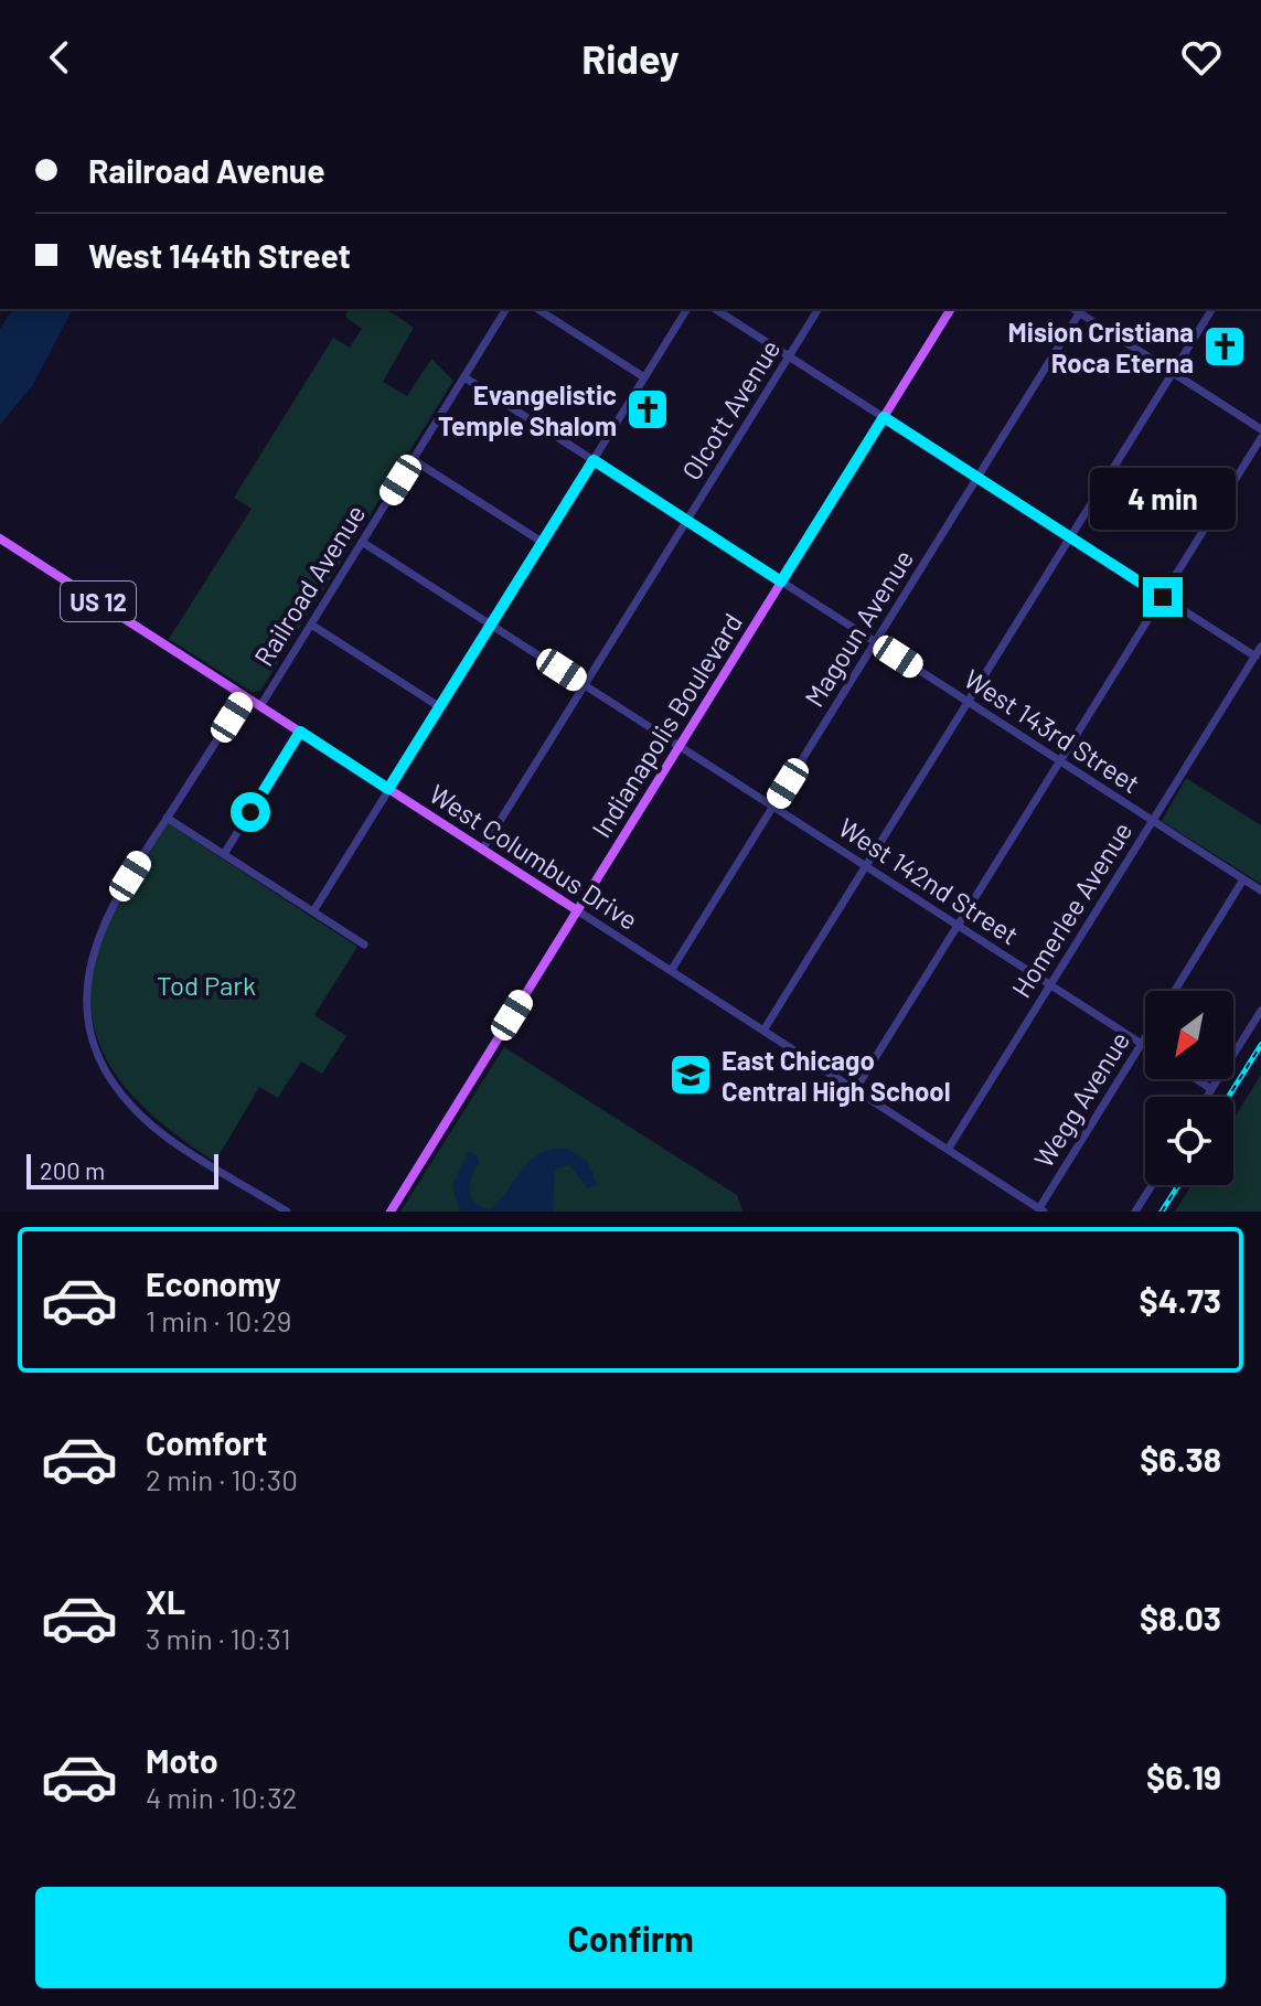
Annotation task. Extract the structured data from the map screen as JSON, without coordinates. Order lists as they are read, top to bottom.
{
  "streets": {
    "main road": ["US 12", "Indianapolis Boulevard", "West Columbus Drive"],
    "street": [
      "Olcott Avenue",
      "Railroad Avenue",
      "Magoun Avenue",
      "West 143rd Street",
      "West 142nd Street",
      "Homerlee Avenue",
      "Wegg Avenue"
    ]
  },
  "crossings": [
    ["Olcott Avenue", "West 143rd Street"],
    ["Olcott Avenue", "West Columbus Drive"],
    ["Olcott Avenue", "West 142nd Street"],
    ["Railroad Avenue", "West 143rd Street"],
    ["Railroad Avenue", "West Columbus Drive"],
    ["Railroad Avenue", "West 142nd Street"],
    ["Magoun Avenue", "West 143rd Street"],
    ["Magoun Avenue", "West Columbus Drive"],
    ["Magoun Avenue", "West 142nd Street"],
    ["Indianapolis Boulevard", "West 143rd Street"],
    ["Indianapolis Boulevard", "West Columbus Drive"],
    ["Indianapolis Boulevard", "West 142nd Street"],
    ["West 143rd Street", "Homerlee Avenue"],
    ["West Columbus Drive", "Homerlee Avenue"],
    ["West Columbus Drive", "Wegg Avenue"],
    ["West 142nd Street", "Homerlee Avenue"],
    ["West 142nd Street", "Wegg Avenue"]
  ],
  "parks": ["Tod Park"],
  "places": {
    "church": ["Mision Cristiana Roca Eterna", "Evangelistic Temple Shalom"],
    "school or university": ["East Chicago Central High School"]
  },
  "scale_bar": "200 m",
  "north": "bottom left",
  "page": {
    "header": "Ridey",
    "banner": ["Railroad Avenue", "West 144th Street"],
    "bubble": "4 min",
    "scale": "200 m",
    "list": [
      {
        "name": "Economy",
        "note": "1 min · 10:29",
        "value": "$4.73"
      },
      {
        "name": "Comfort",
        "note": "2 min · 10:30",
        "value": "$6.38"
      },
      {
        "name": "XL",
        "note": "3 min · 10:31",
        "value": "$8.03"
      },
      {
        "name": "Moto",
        "note": "4 min · 10:32",
        "value": "$6.19"
      }
    ],
    "buttons": "Confirm"
  }
}
